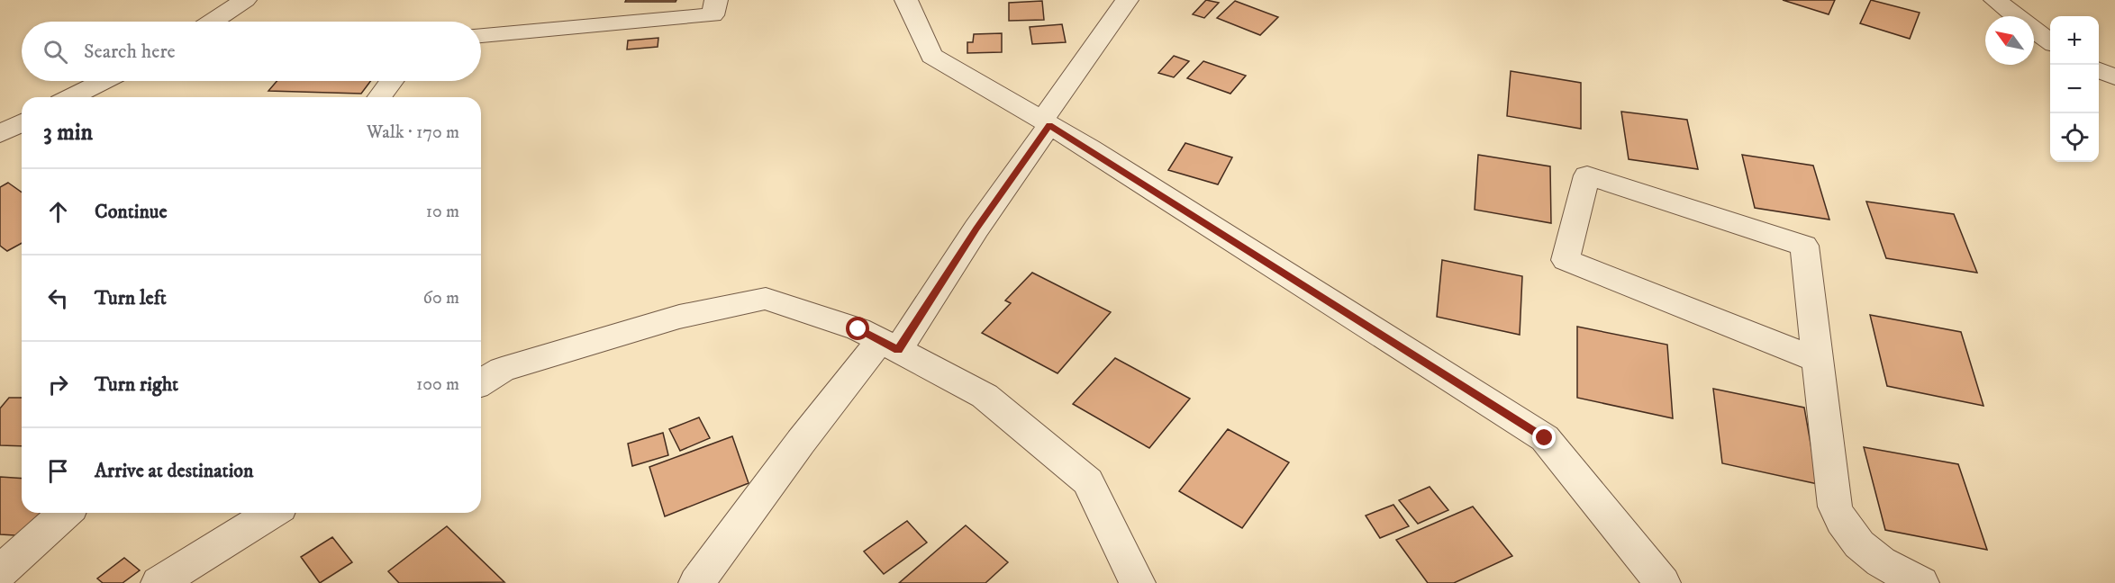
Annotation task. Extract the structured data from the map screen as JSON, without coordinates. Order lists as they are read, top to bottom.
{
  "north": "top left",
  "page": {
    "map_buttons": ["+", "−"],
    "search": "Search here",
    "heading": ["3 min", "Walk · 170 m"],
    "list": [
      ["Continue", "10 m"],
      ["Turn left", "60 m"],
      ["Turn right", "100 m"],
      "Arrive at destination"
    ]
  }
}
